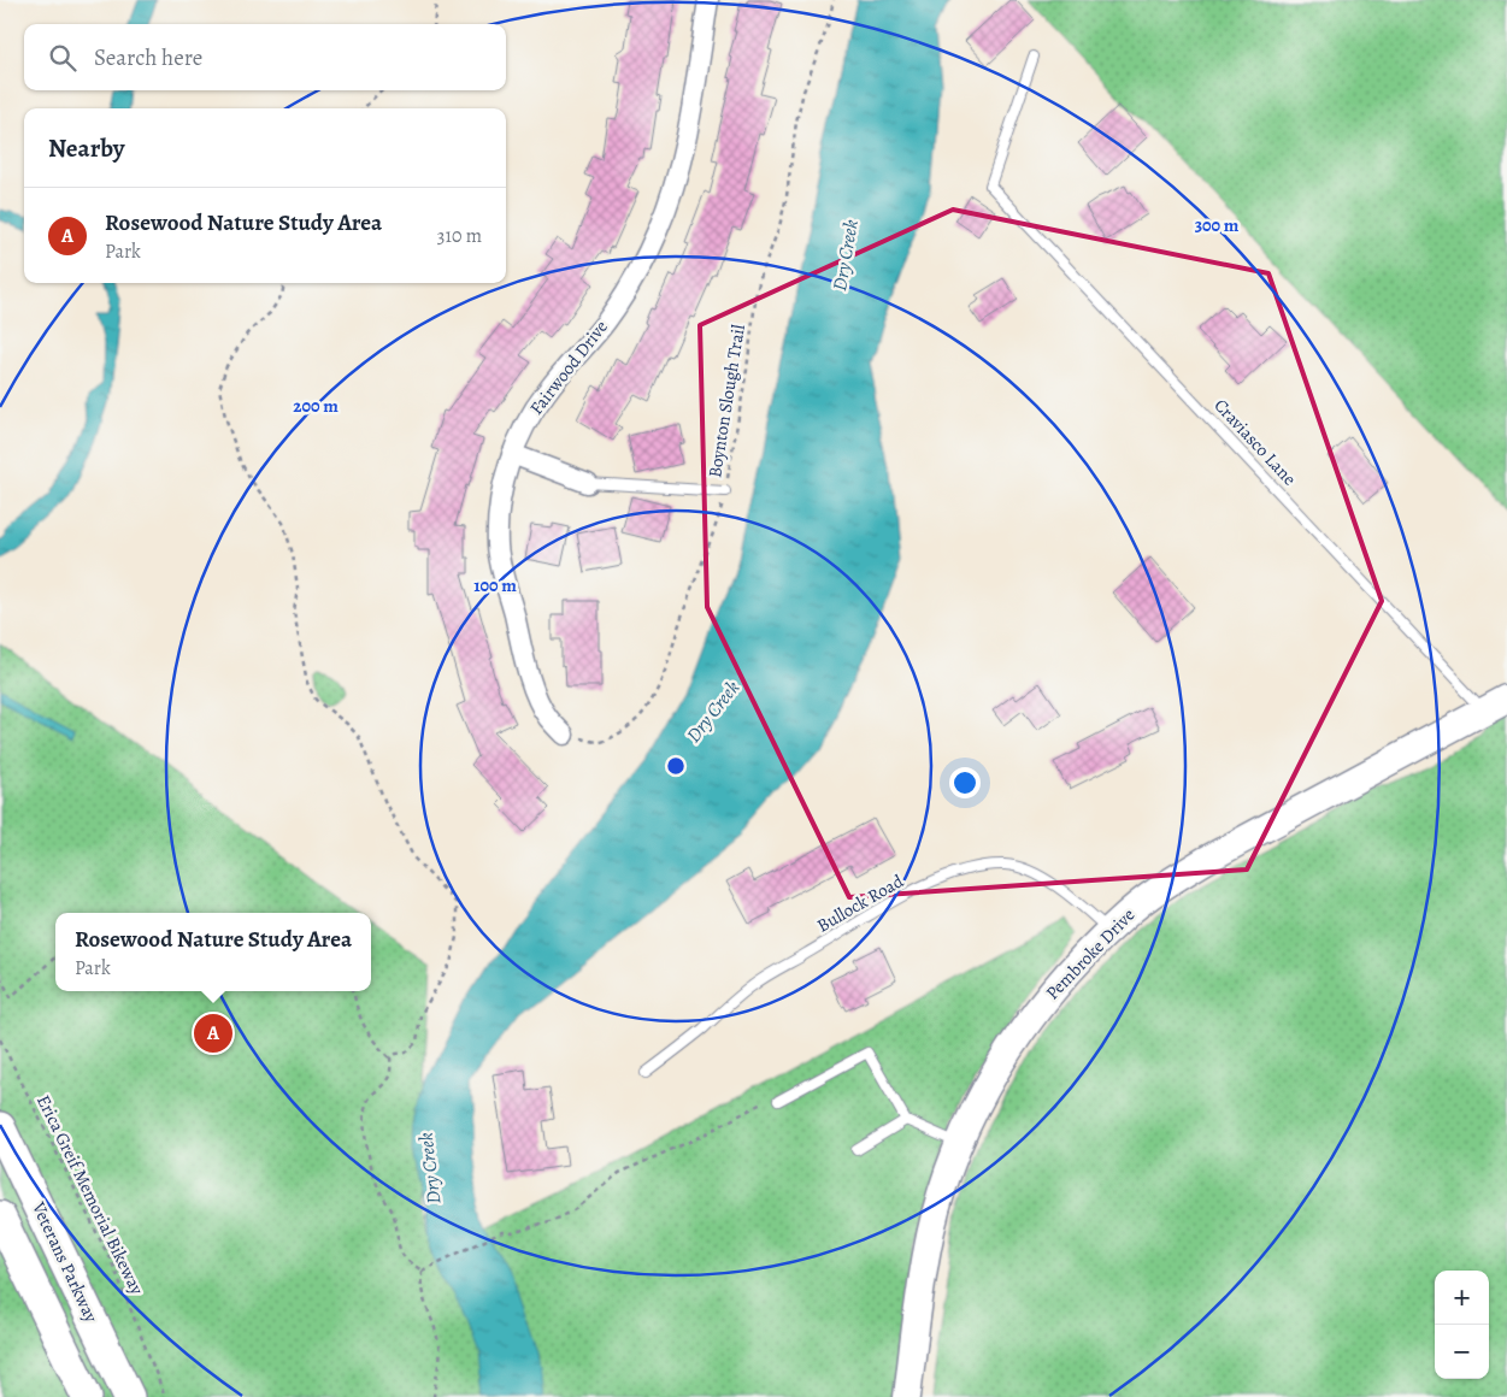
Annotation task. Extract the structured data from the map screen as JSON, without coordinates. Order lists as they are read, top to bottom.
{
  "streets": {
    "main road": ["Veterans Parkway"],
    "street": ["Fairwood Drive", "Pembroke Drive"],
    "lane": ["Craviasco Lane", "Bullock Road"],
    "path": ["Boynton Slough Trail", "Erica Greif Memorial Bikeway"]
  },
  "crossings": [
    ["Fairwood Drive", "Boynton Slough Trail"],
    ["Craviasco Lane", "Pembroke Drive"],
    ["Bullock Road", "Pembroke Drive"]
  ],
  "water": ["Dry Creek"],
  "page": {
    "search": "Search here",
    "heading": "Nearby",
    "list": [
      {
        "mark": "A",
        "name": "Rosewood Nature Study Area",
        "note": "Park",
        "value": "310 m"
      }
    ],
    "popup": ["Rosewood Nature Study Area", "Park"],
    "pins": "A",
    "map_buttons": ["+", "−"]
  },
  "rings": ["300 m", "200 m", "100 m"]
}
